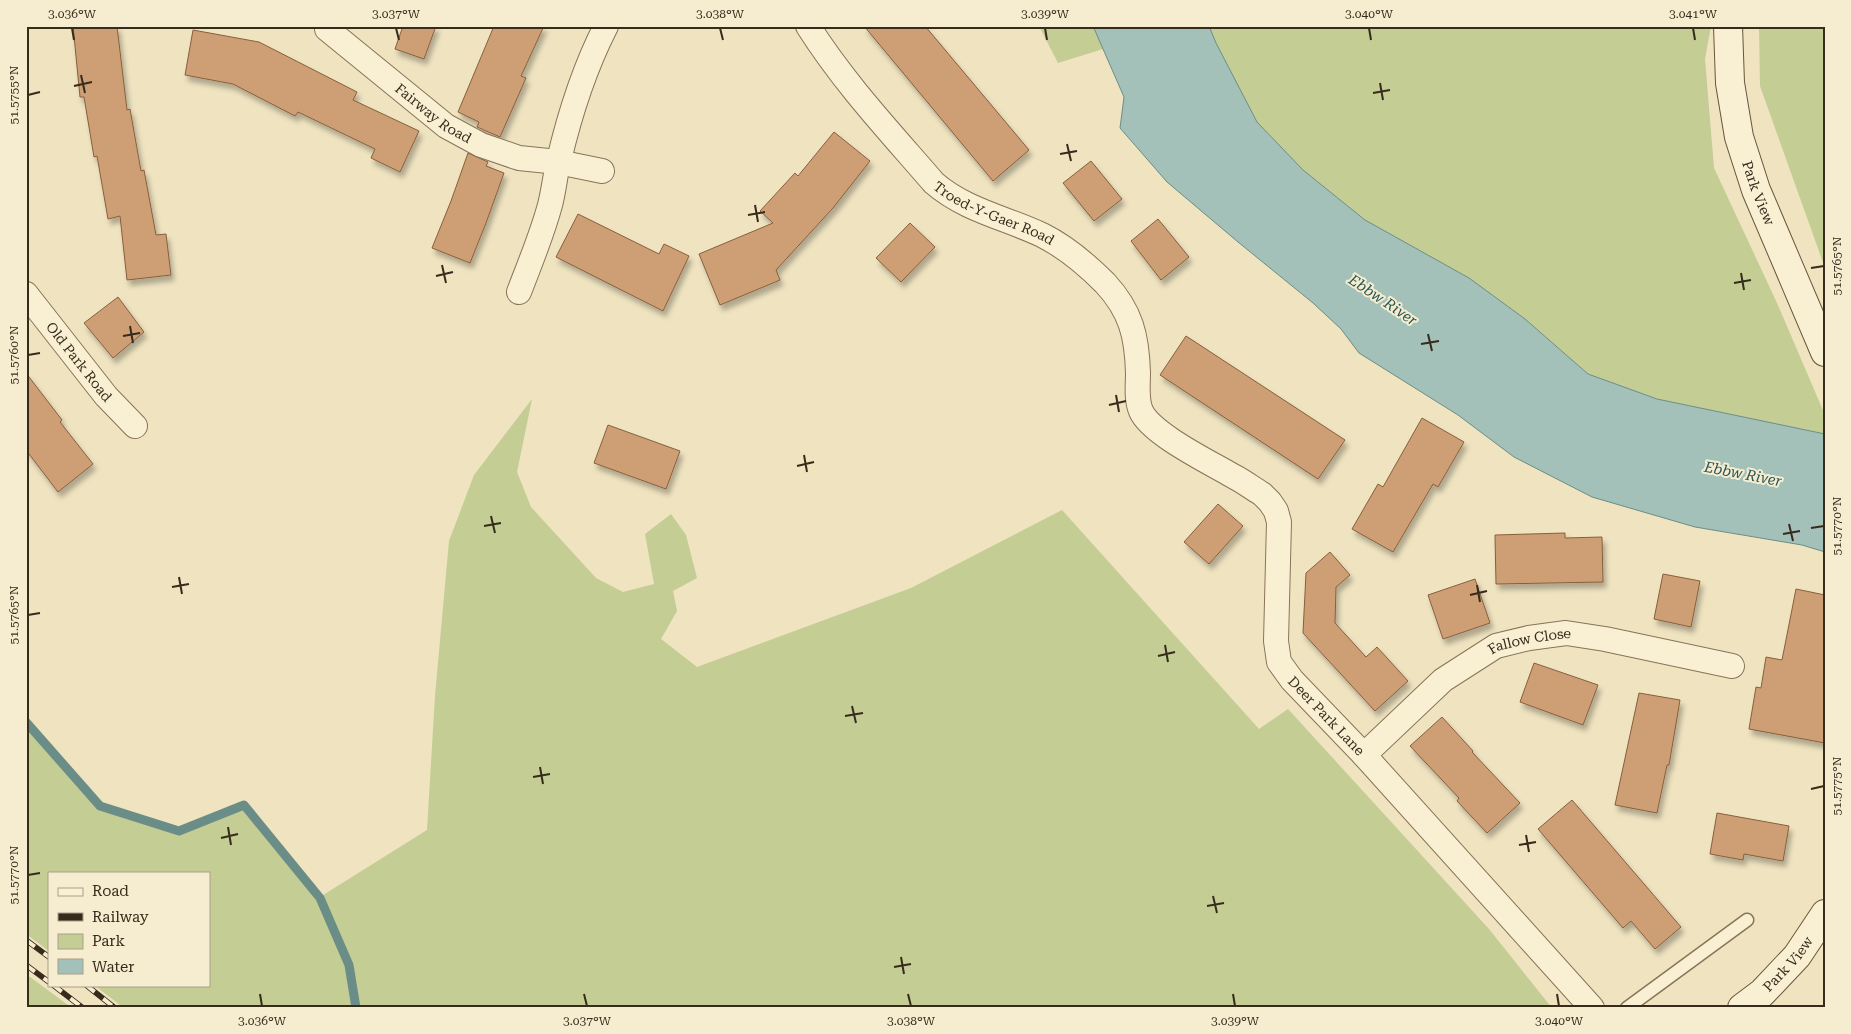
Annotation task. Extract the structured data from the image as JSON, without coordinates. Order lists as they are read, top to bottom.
{
  "streets": {
    "street": [
      "Fairway Road",
      "Park View",
      "Troed-Y-Gaer Road",
      "Old Park Road",
      "Fallow Close",
      "Deer Park Lane"
    ]
  },
  "crossings": [
    ["Troed-Y-Gaer Road", "Deer Park Lane"],
    ["Fallow Close", "Deer Park Lane"]
  ],
  "water": ["Ebbw River"],
  "legend": [
    "Road",
    "Railway",
    "Park",
    "Water"
  ],
  "coordinates": [
    "3.036°W",
    "3.037°W",
    "3.038°W",
    "3.039°W",
    "3.040°W",
    "3.041°W",
    "51.5755°N",
    "51.5765°N",
    "51.5760°N",
    "51.5770°N",
    "51.5775°N"
  ]
}
